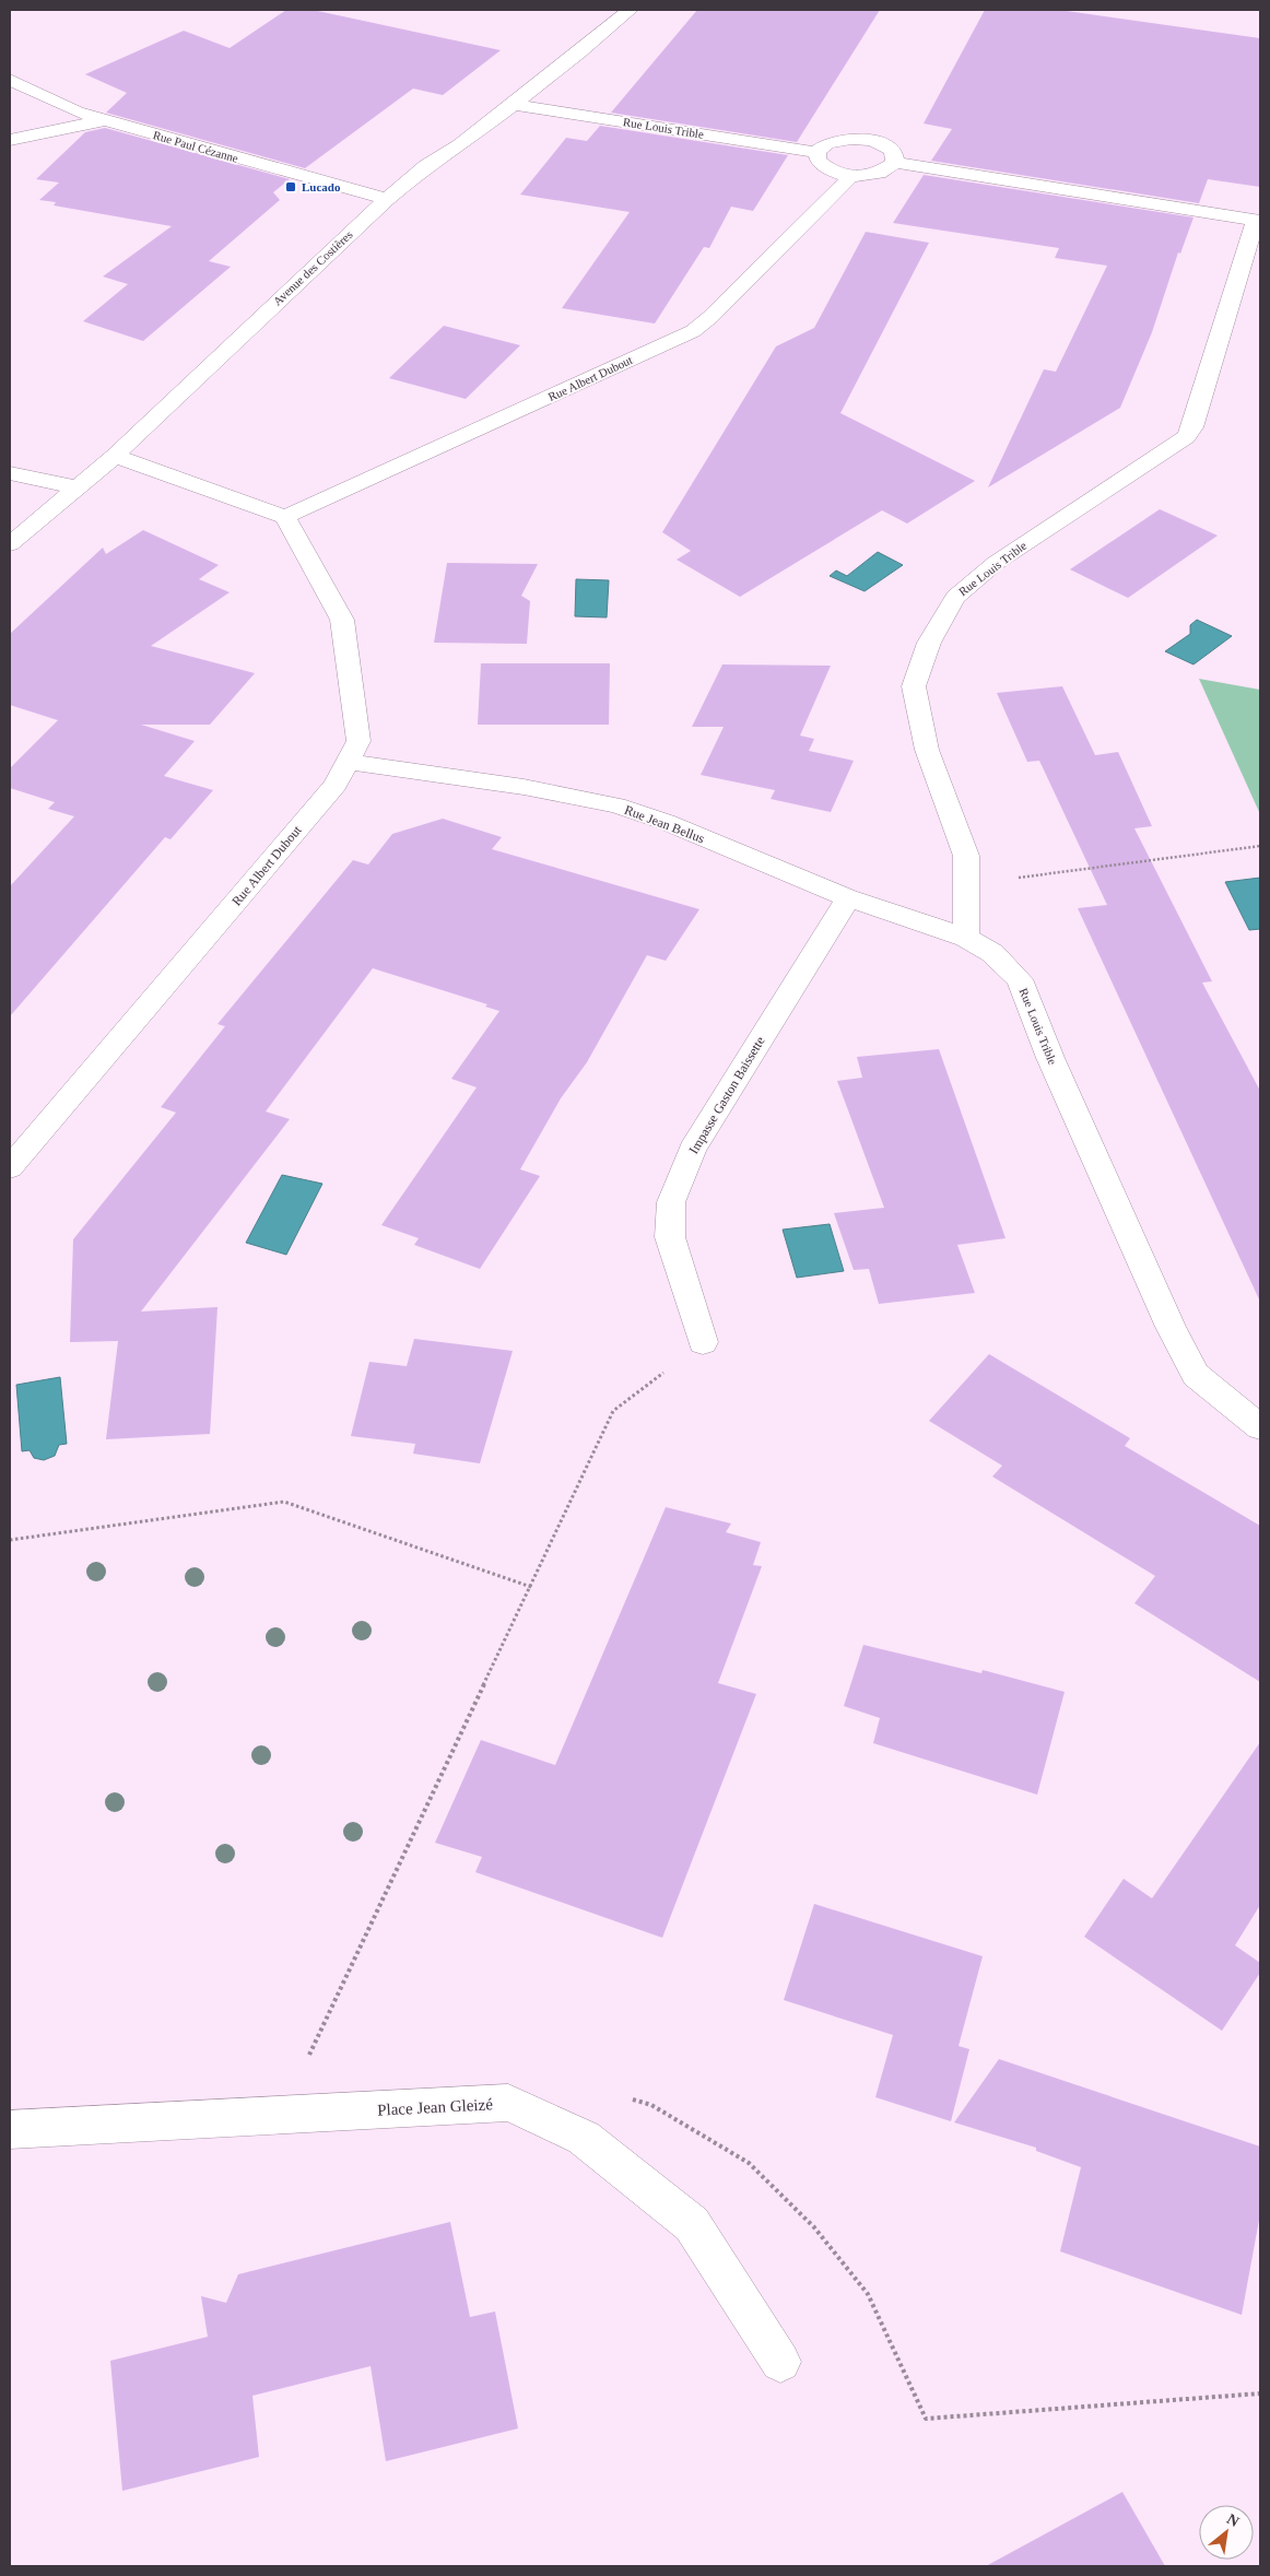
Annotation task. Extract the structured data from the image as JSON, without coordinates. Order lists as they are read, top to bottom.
{
  "streets": {
    "street": [
      "Rue Louis Trible",
      "Rue Paul Cézanne",
      "Avenue des Costières",
      "Rue Albert Dubout",
      "Rue Jean Bellus",
      "Impasse Gaston Baissette",
      "Place Jean Gleizé"
    ]
  },
  "crossings": [
    ["Rue Louis Trible", "Avenue des Costières"],
    ["Rue Louis Trible", "Rue Jean Bellus"],
    ["Rue Paul Cézanne", "Avenue des Costières"],
    ["Rue Albert Dubout", "Rue Jean Bellus"],
    ["Rue Jean Bellus", "Impasse Gaston Baissette"]
  ],
  "places": {
    "transit": ["Lucado"]
  },
  "north": "top right"
}
